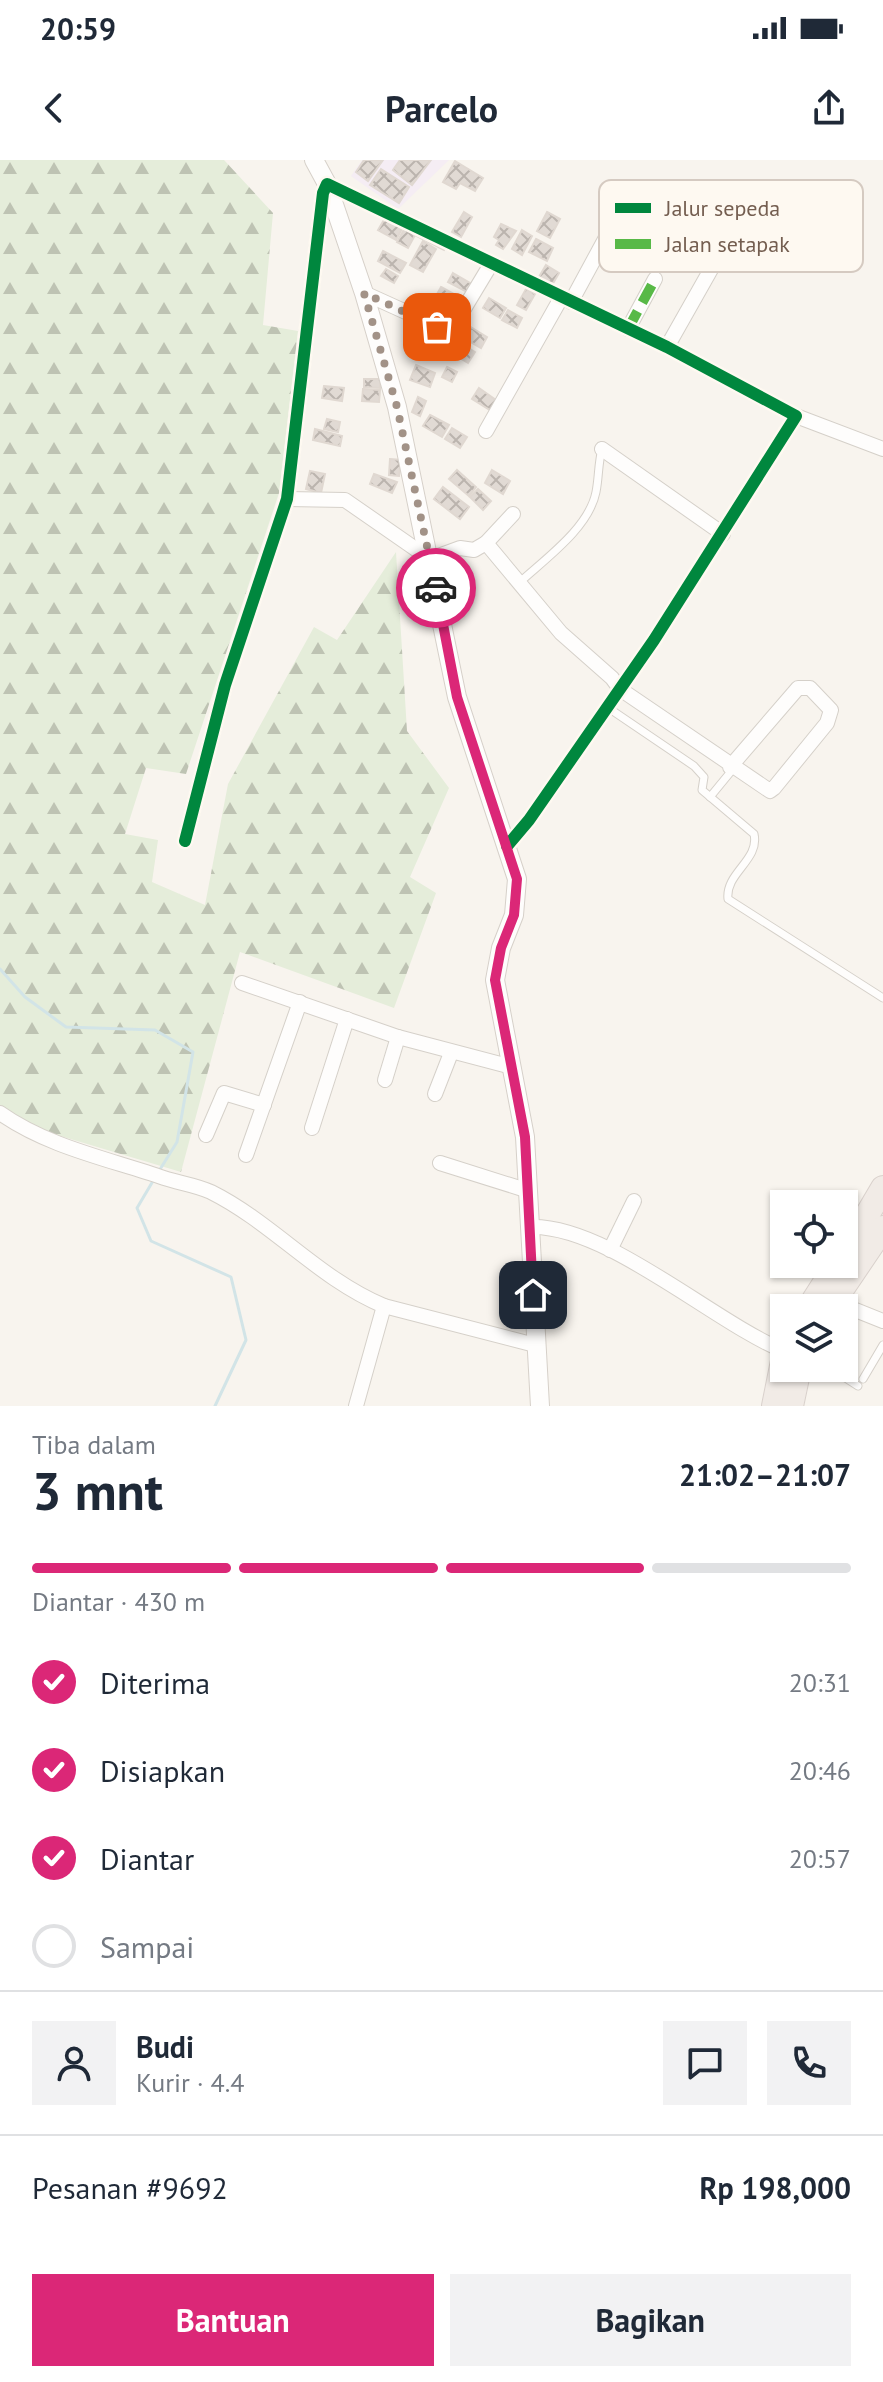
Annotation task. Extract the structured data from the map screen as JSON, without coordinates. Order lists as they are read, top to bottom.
{
  "legend": ["Jalur sepeda", "Jalan setapak"],
  "page": {
    "status": "20:59",
    "header": "Parcelo",
    "heading": ["3 mnt", "Tiba dalam", "21:02–21:07"],
    "panel": [
      "Budi",
      "Kurir · 4.4",
      "Pesanan #9692",
      "Rp 198,000"
    ],
    "bar": "Diantar · 430 m",
    "list": [
      ["Diterima", "20:31"],
      ["Disiapkan", "20:46"],
      ["Diantar", "20:57"],
      "Sampai"
    ],
    "buttons": ["Bantuan", "Bagikan"]
  }
}
